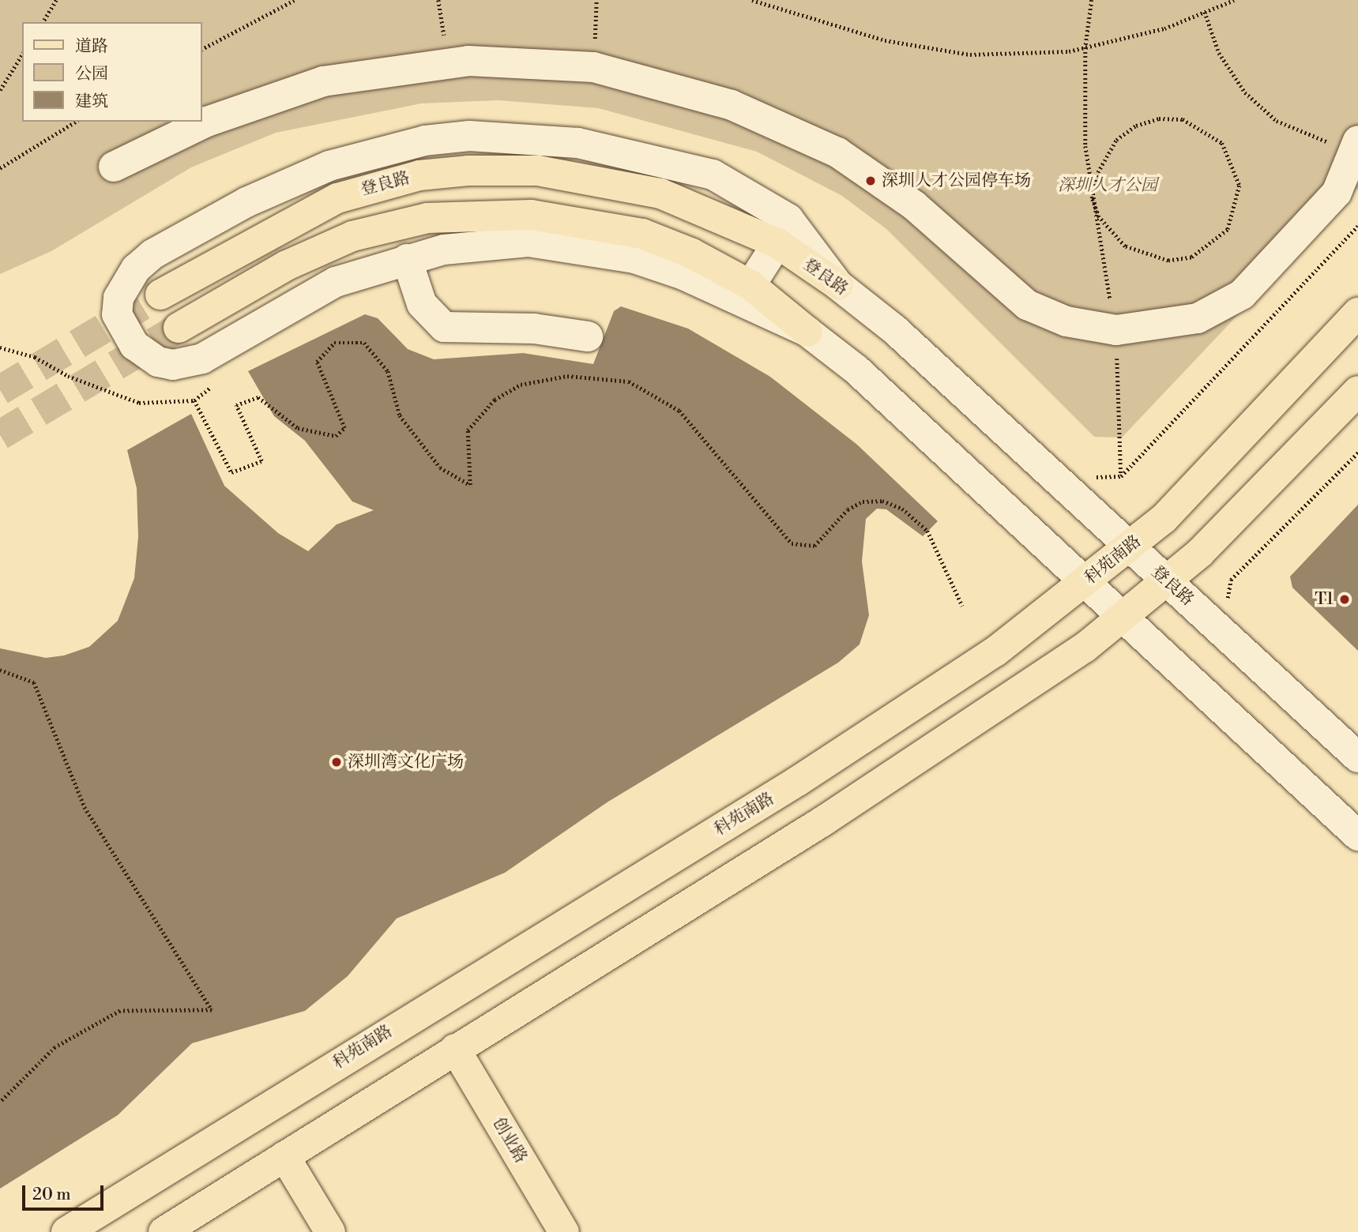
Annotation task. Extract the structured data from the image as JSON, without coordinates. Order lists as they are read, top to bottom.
{
  "streets": {
    "main road": ["登良路", "科苑南路", "创业路"]
  },
  "crossings": [
    ["登良路", "科苑南路"]
  ],
  "parks": ["深圳人才公园"],
  "places": ["深圳人才公园停车场", "T1", "深圳湾文化广场"],
  "legend": ["道路", "公园", "建筑"],
  "scale_bar": "20 m"
}
